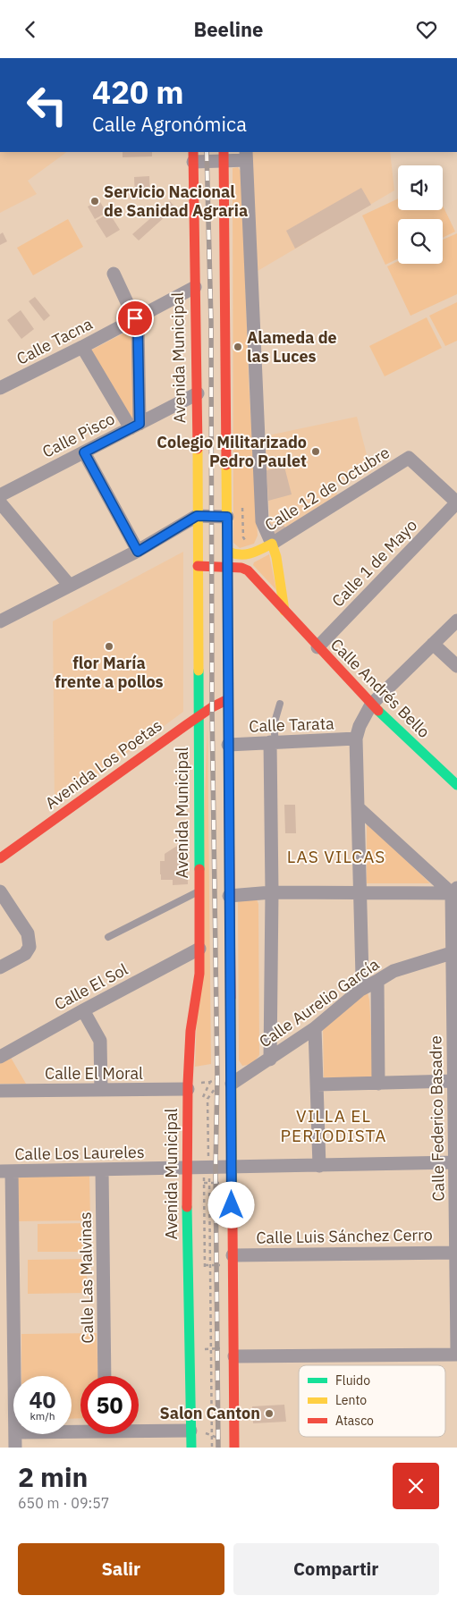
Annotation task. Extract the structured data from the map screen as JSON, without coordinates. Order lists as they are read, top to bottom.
{
  "streets": {
    "main road": [
      "Avenida Municipal",
      "Calle 12 de Octubre",
      "Calle Andrés Bello",
      "Avenida Los Poetas"
    ],
    "street": [
      "Calle Tacna",
      "Calle Pisco",
      "Calle 1 de Mayo",
      "Calle Tarata",
      "Calle El Sol",
      "Calle Aurelio García",
      "Calle El Moral",
      "Calle Federico Basadre",
      "Calle Los Laureles",
      "Calle Luis Sánchez Cerro",
      "Calle Las Malvinas"
    ]
  },
  "crossings": [
    ["Calle Tacna", "Avenida Municipal"],
    ["Avenida Municipal", "Calle Pisco"],
    ["Avenida Municipal", "Calle Andrés Bello"],
    ["Avenida Municipal", "Avenida Los Poetas"],
    ["Avenida Municipal", "Calle El Sol"],
    ["Avenida Municipal", "Calle El Moral"],
    ["Avenida Municipal", "Calle Los Laureles"],
    ["Calle 12 de Octubre", "Calle 1 de Mayo"],
    ["Calle 1 de Mayo", "Calle Andrés Bello"],
    ["Calle Aurelio García", "Calle Federico Basadre"],
    ["Calle Federico Basadre", "Calle Los Laureles"],
    ["Calle Federico Basadre", "Calle Luis Sánchez Cerro"],
    ["Calle Los Laureles", "Calle Las Malvinas"]
  ],
  "districts": ["LAS VILCAS", "VILLA EL PERIODISTA"],
  "places": [
    "Servicio Nacional de Sanidad Agraria",
    "Alameda de las Luces",
    "Colegio Militarizado Pedro Paulet",
    "flor María frente a pollos",
    "Salon Canton"
  ],
  "legend": ["Fluido", "Lento", "Atasco"],
  "page": {
    "header": "Beeline",
    "turn": ["420 m", "Calle Agronómica"],
    "speed": "40 km/h",
    "limit": "50",
    "heading": ["2 min", "650 m · 09:57"],
    "buttons": ["Salir", "Compartir"]
  }
}
